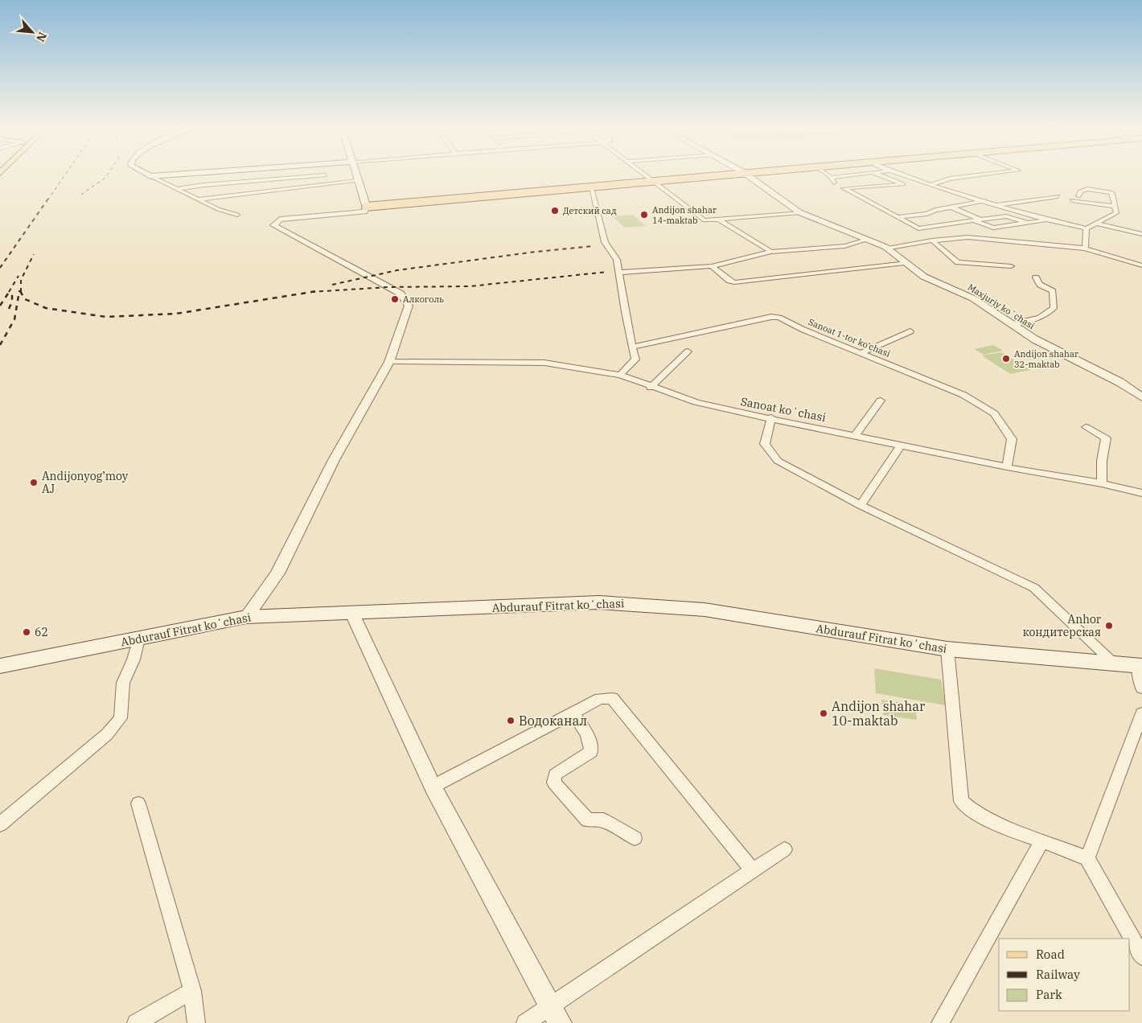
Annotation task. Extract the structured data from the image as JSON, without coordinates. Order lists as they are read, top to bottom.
{
  "streets": {
    "main road": ["Abdurauf Fitrat koʻchasi"],
    "street": ["Maxjuriy koʻchasi", "Sanoat 1-tor ko‘chasi", "Sanoat koʻchasi"]
  },
  "crossings": [
    ["Sanoat 1-tor ko‘chasi", "Sanoat koʻchasi"]
  ],
  "places": [
    "Детский сад",
    "Andijon shahar 14-maktab",
    "Алкоголь",
    "Andijon shahar 32-maktab",
    "Andijonyog’moy AJ",
    "Anhor кондитерская",
    "62",
    "Andijon shahar 10-maktab",
    "Водоканал"
  ],
  "legend": ["Road", "Railway", "Park"],
  "north": "bottom right"
}
